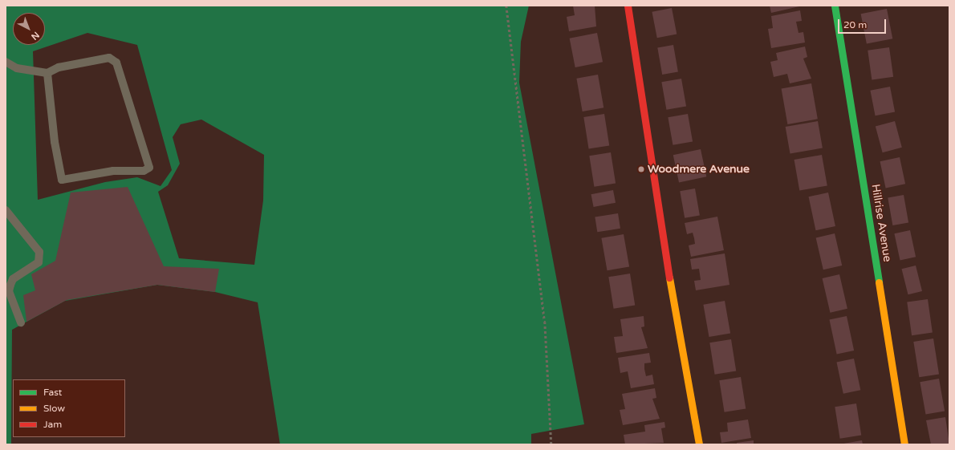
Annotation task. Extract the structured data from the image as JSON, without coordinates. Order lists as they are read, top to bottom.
{
  "streets": {
    "street": ["Hillrise Avenue"]
  },
  "places": ["Woodmere Avenue"],
  "legend": ["Fast", "Slow", "Jam"],
  "scale_bar": "20 m",
  "north": "bottom right"
}
